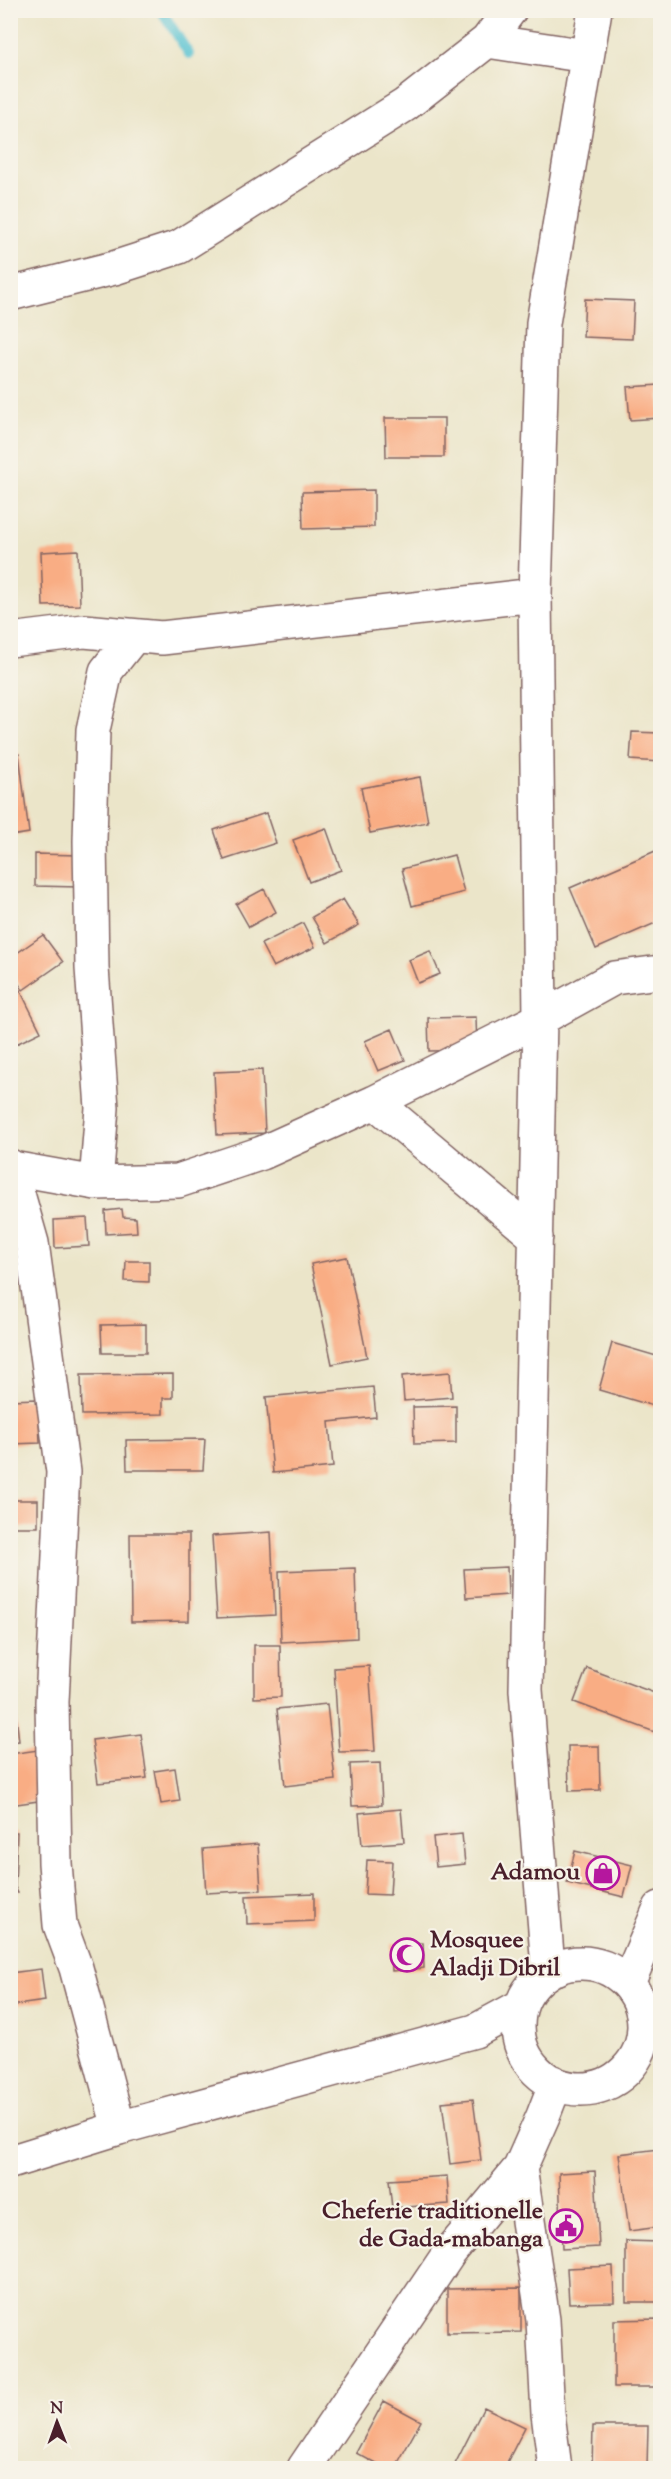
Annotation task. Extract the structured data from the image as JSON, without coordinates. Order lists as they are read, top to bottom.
{
  "places": {
    "shop": ["Adamou"],
    "mosque": ["Mosquee Aladji Dibril"],
    "public building": ["Cheferie traditionelle de Gada-mabanga"]
  },
  "north": "top"
}
